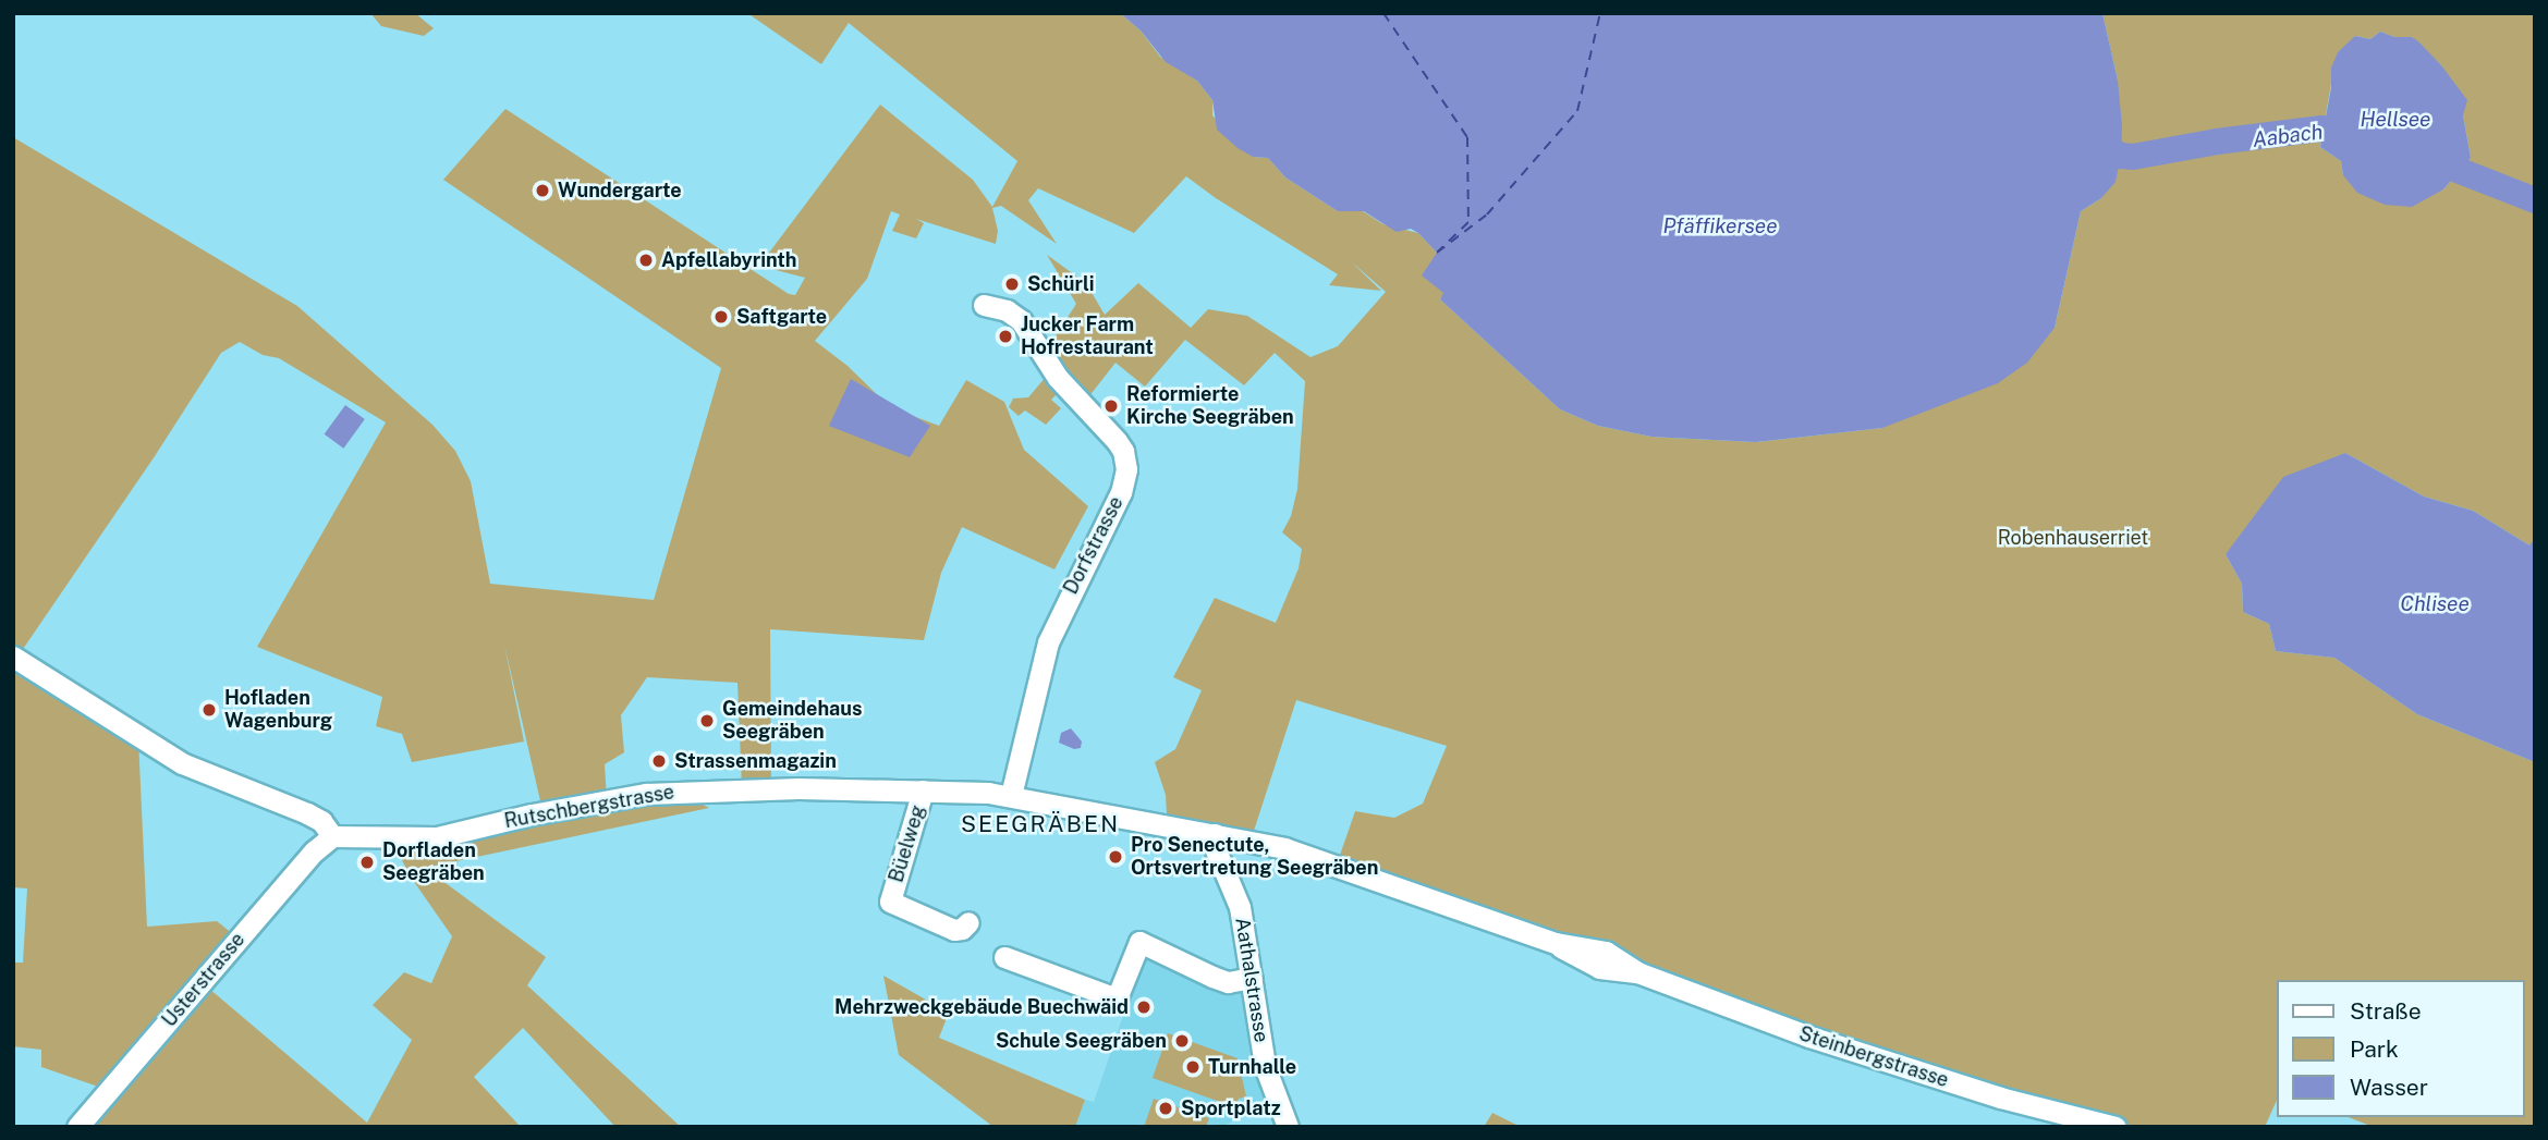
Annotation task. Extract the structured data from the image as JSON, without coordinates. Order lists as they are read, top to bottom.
{
  "streets": {
    "street": [
      "Dorfstrasse",
      "Rutschbergstrasse",
      "Büelweg",
      "Usterstrasse",
      "Aathalstrasse",
      "Steinbergstrasse"
    ]
  },
  "crossings": [
    ["Dorfstrasse", "Rutschbergstrasse"],
    ["Rutschbergstrasse", "Büelweg"],
    ["Rutschbergstrasse", "Usterstrasse"],
    ["Rutschbergstrasse", "Aathalstrasse"],
    ["Rutschbergstrasse", "Steinbergstrasse"],
    ["Aathalstrasse", "Steinbergstrasse"]
  ],
  "districts": ["SEEGRÄBEN"],
  "water": [
    "Hellsee",
    "Aabach",
    "Pfäffikersee",
    "Chlisee"
  ],
  "parks": ["Robenhauserriet"],
  "places": [
    "Wundergarte",
    "Apfellabyrinth",
    "Schürli",
    "Saftgarte",
    "Jucker Farm Hofrestaurant",
    "Reformierte Kirche Seegräben",
    "Hofladen Wagenburg",
    "Gemeindehaus Seegräben",
    "Strassenmagazin",
    "Pro Senectute, Ortsvertretung Seegräben",
    "Dorfladen Seegräben",
    "Mehrzweckgebäude Buechwäid",
    "Schule Seegräben",
    "Turnhalle",
    "Sportplatz"
  ],
  "legend": ["Straße", "Park", "Wasser"]
}
